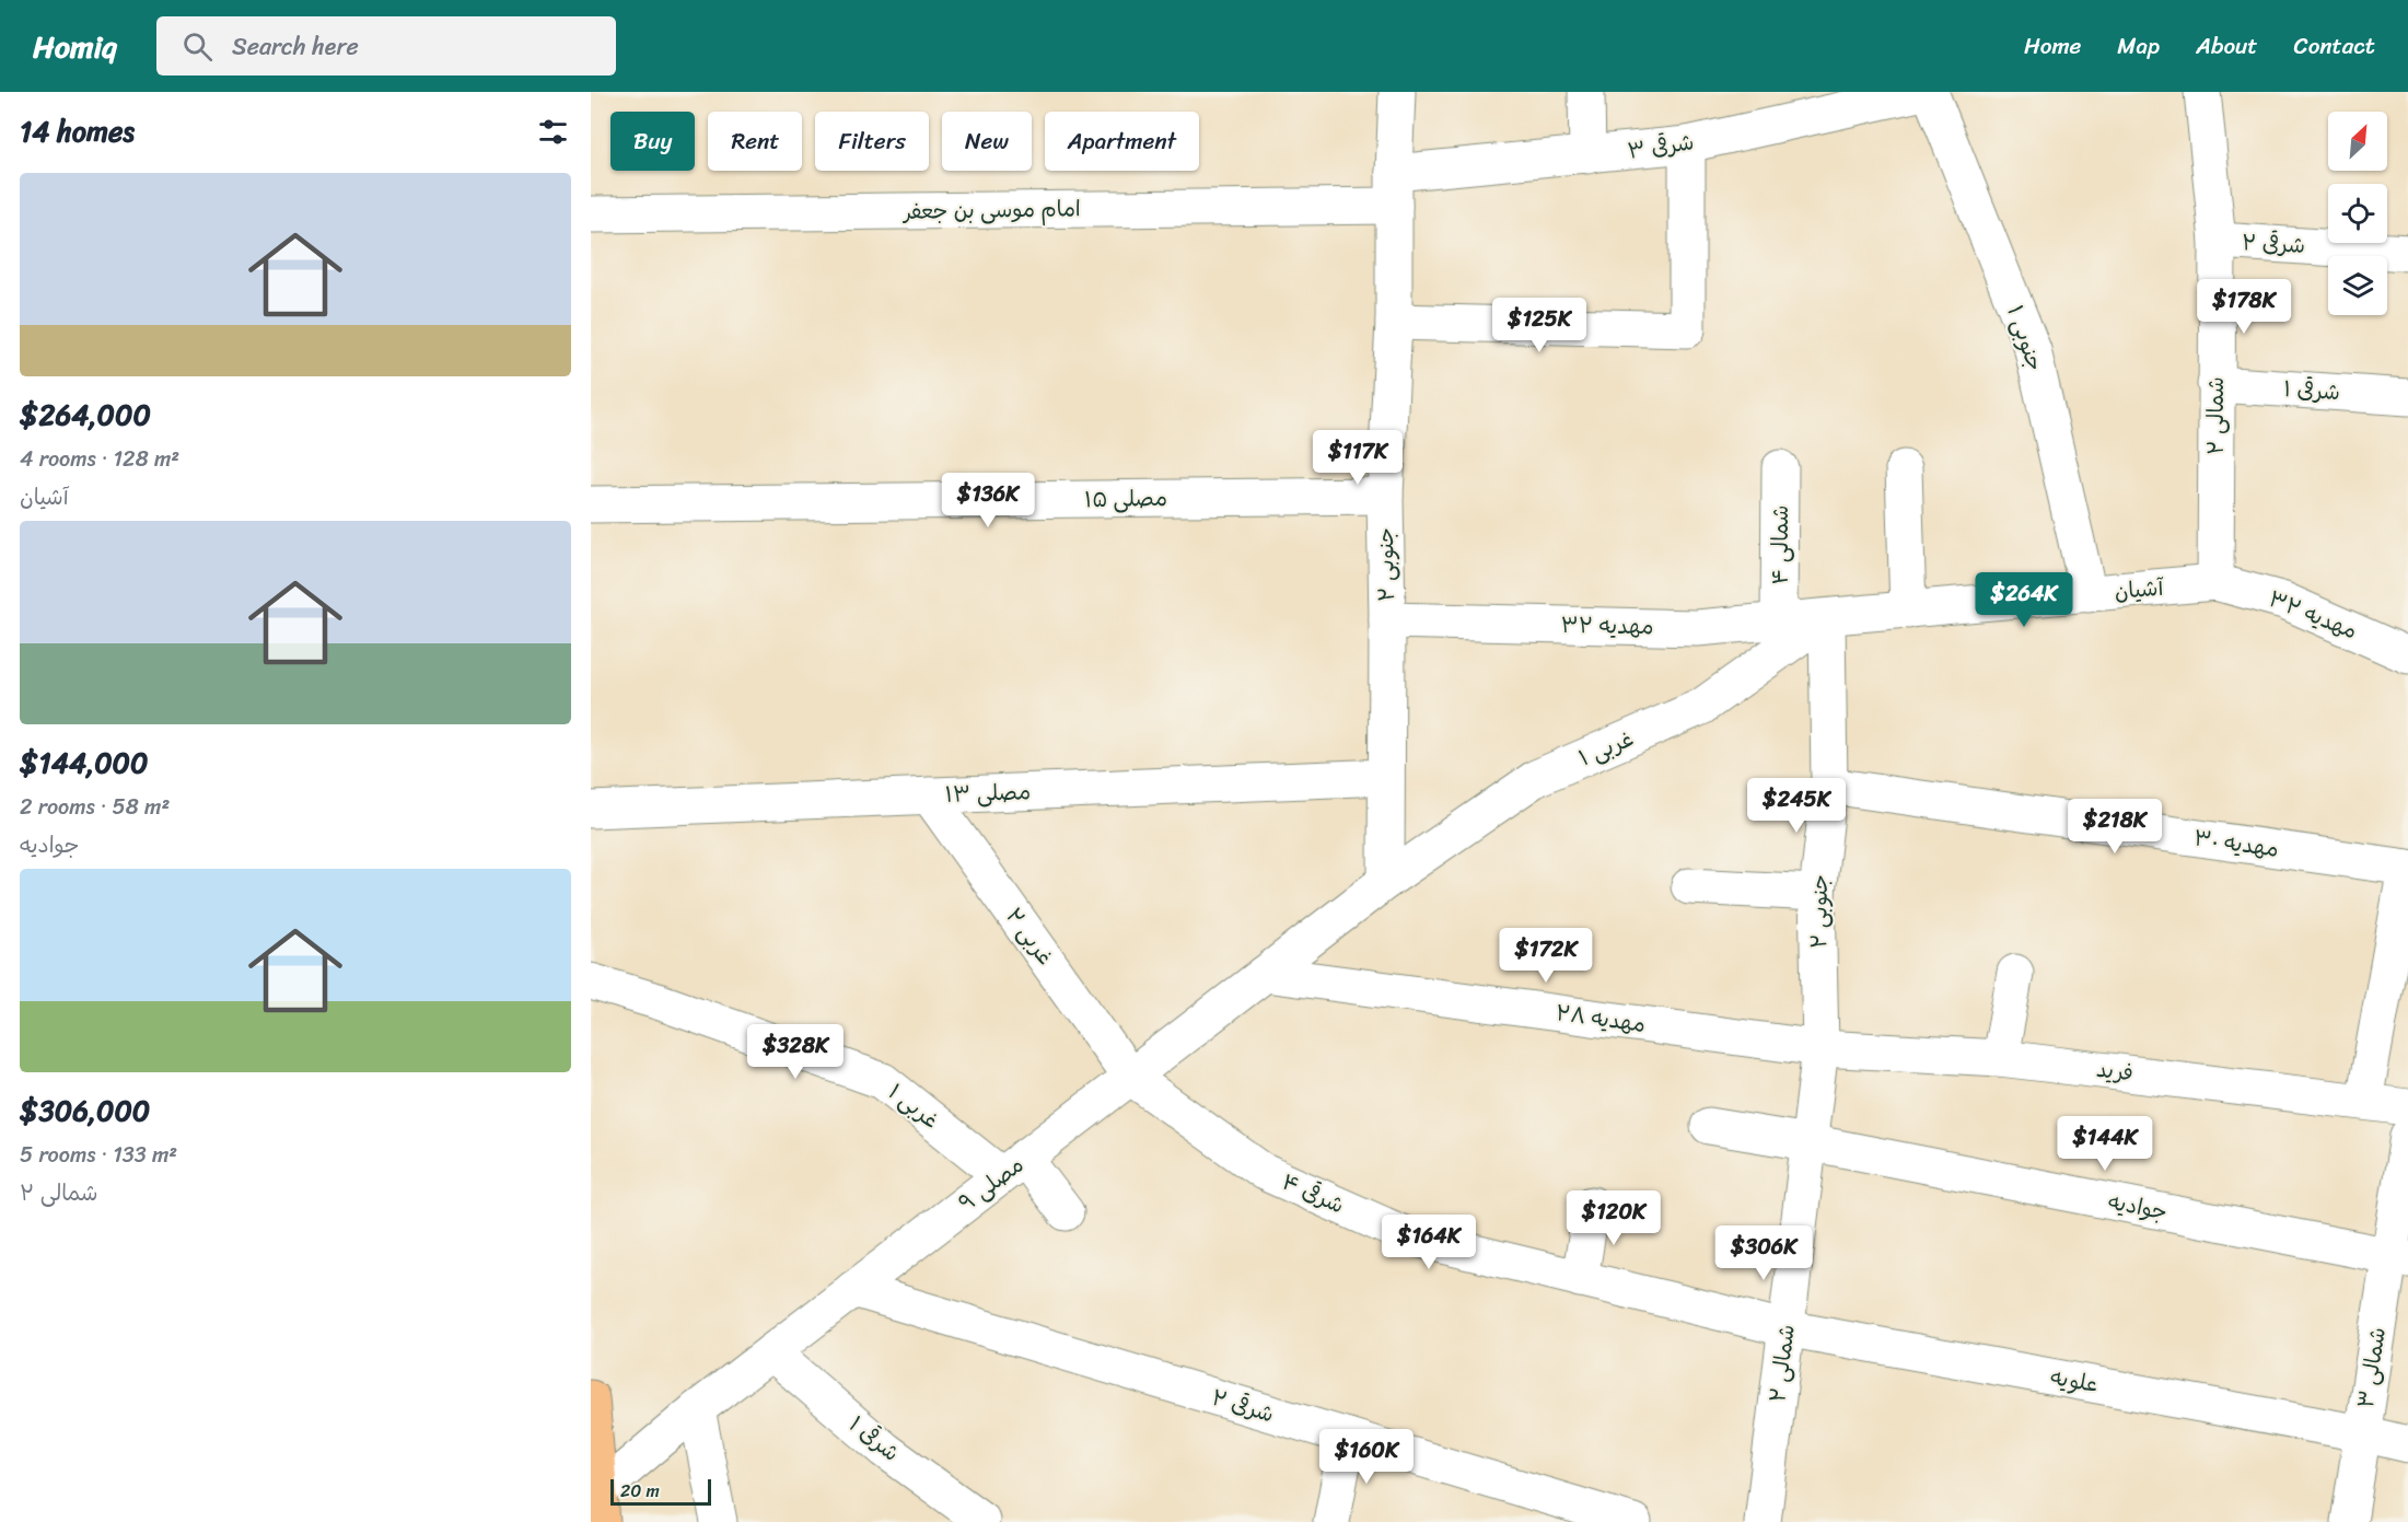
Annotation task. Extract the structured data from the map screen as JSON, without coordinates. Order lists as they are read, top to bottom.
{
  "streets": {
    "street": [
      "شرقی ۳",
      "امام موسی بن جعفر",
      "شرقی ۲",
      "جنوبی ۱",
      "شرقی ۱",
      "شمالی ۲",
      "مصلی ۱۵",
      "شمالی ۴",
      "جنوبی ۲",
      "آشیان",
      "مهدیه ۳۲",
      "۱ غربی",
      "مصلی ۱۳",
      "مهدیه ۳۰",
      "۲ جنوبی",
      "۲ غربی",
      "مهدیه ۲۸",
      "فرید",
      "مصلی ۹",
      "۴ شرقی",
      "جوادیه",
      "۲ شمالی",
      "۳ شمالی",
      "علویه",
      "۲ شرقی",
      "۱ شرقی"
    ]
  },
  "crossings": [
    ["شرقی ۳", "امام موسی بن جعفر"],
    ["شرقی ۳", "جنوبی ۲"],
    ["امام موسی بن جعفر", "جنوبی ۲"],
    ["شرقی ۲", "شمالی ۲"],
    ["جنوبی ۱", "آشیان"],
    ["شرقی ۱", "شمالی ۲"],
    ["شمالی ۲", "آشیان"],
    ["شمالی ۲", "مهدیه ۳۲"],
    ["مصلی ۱۵", "جنوبی ۲"],
    ["شمالی ۴", "مهدیه ۳۲"],
    ["جنوبی ۲", "مهدیه ۳۲"],
    ["جنوبی ۲", "۱ غربی"],
    ["جنوبی ۲", "مصلی ۱۳"],
    ["جنوبی ۲", "مصلی ۹"],
    ["آشیان", "مهدیه ۳۲"],
    ["آشیان", "۱ غربی"],
    ["آشیان", "۲ جنوبی"],
    ["مهدیه ۳۲", "۱ غربی"],
    ["مهدیه ۳۲", "۲ جنوبی"],
    ["۱ غربی", "۲ جنوبی"],
    ["۱ غربی", "مصلی ۹"],
    ["مصلی ۱۳", "۲ غربی"],
    ["مهدیه ۳۰", "۲ جنوبی"],
    ["۲ جنوبی", "مهدیه ۲۸"],
    ["۲ جنوبی", "فرید"],
    ["۲ جنوبی", "۲ شمالی"],
    ["۲ غربی", "مصلی ۹"],
    ["۲ غربی", "۴ شرقی"],
    ["مهدیه ۲۸", "فرید"],
    ["مهدیه ۲۸", "مصلی ۹"],
    ["مهدیه ۲۸", "۲ شمالی"],
    ["فرید", "۲ شمالی"],
    ["مصلی ۹", "۴ شرقی"],
    ["مصلی ۹", "۲ شرقی"],
    ["مصلی ۹", "۱ شرقی"],
    ["۴ شرقی", "۲ شمالی"],
    ["۴ شرقی", "علویه"],
    ["جوادیه", "۲ شمالی"],
    ["جوادیه", "۳ شمالی"],
    ["۲ شمالی", "علویه"],
    ["۳ شمالی", "علویه"]
  ],
  "scale_bar": "20 m",
  "north": "top right",
  "page": {
    "header": "Homiq",
    "search": "Search here",
    "nav": [
      "Home",
      "Map",
      "About",
      "Contact"
    ],
    "heading": "14 homes",
    "chip": [
      "Buy",
      "Rent",
      "Filters",
      "New",
      "Apartment"
    ],
    "list": [
      {
        "name": "$264,000",
        "note": "4 rooms · 128 m² · آشیان"
      },
      {
        "name": "$144,000",
        "note": "2 rooms · 58 m² · جوادیه"
      },
      {
        "name": "$306,000",
        "note": "5 rooms · 133 m² · ۲ شمالی"
      }
    ],
    "price": [
      "$178K",
      "$125K",
      "$117K",
      "$136K",
      "$264K",
      "$245K",
      "$218K",
      "$172K",
      "$328K",
      "$144K",
      "$120K",
      "$164K",
      "$306K",
      "$160K"
    ],
    "scale": "20 m"
  }
}
